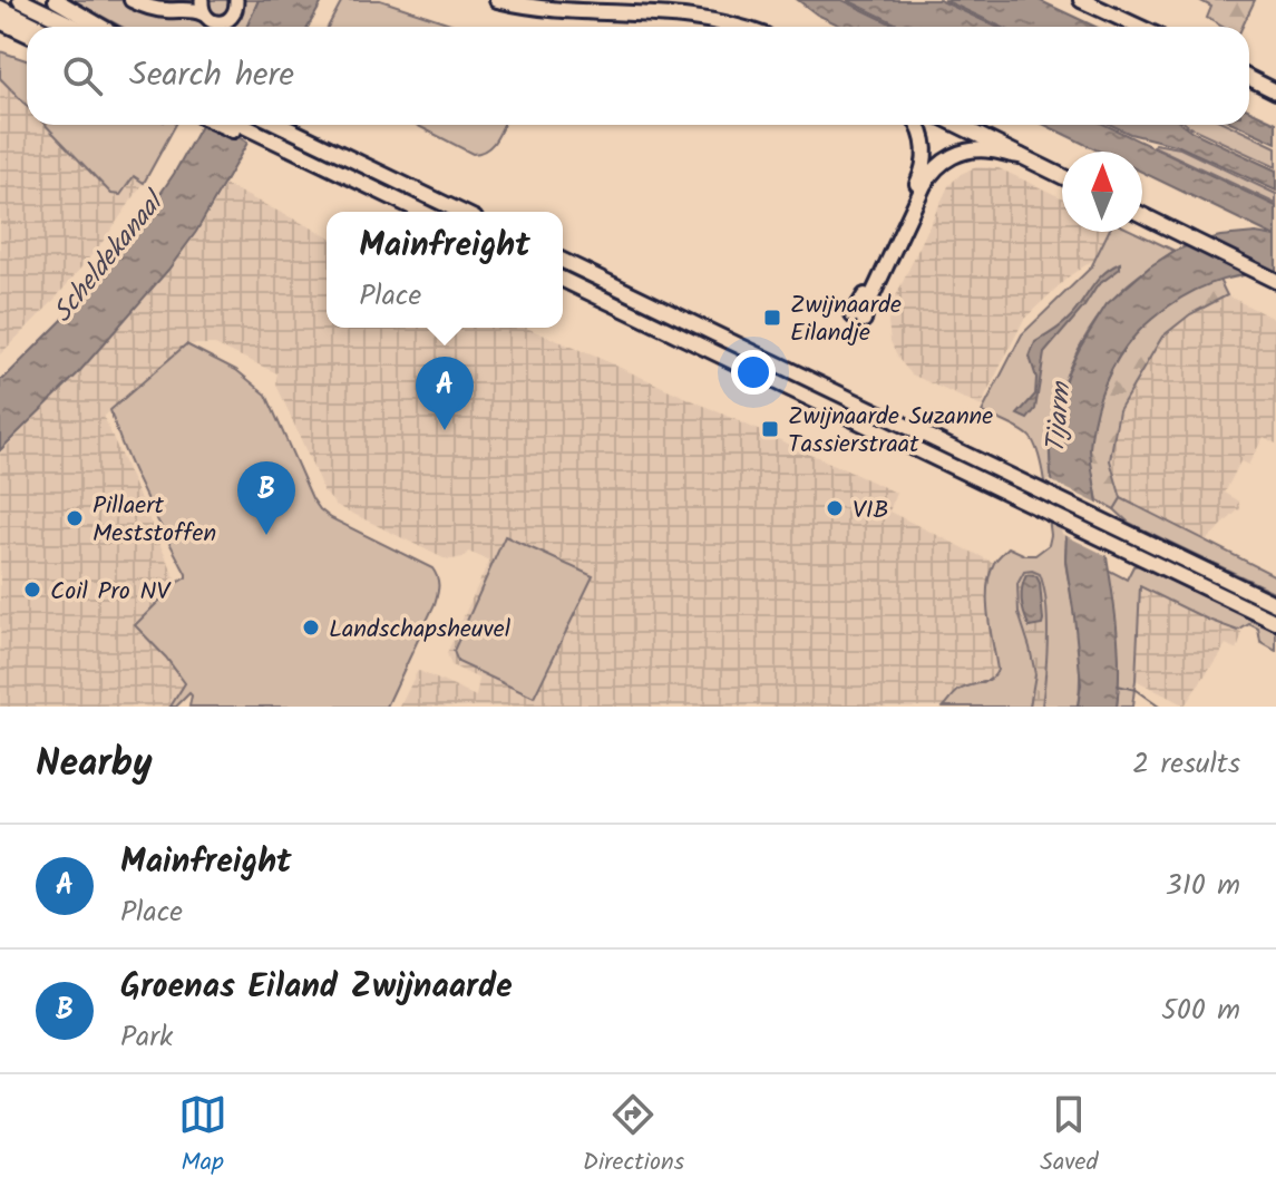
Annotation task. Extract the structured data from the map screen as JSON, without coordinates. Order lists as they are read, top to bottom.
{
  "water": ["Scheldekanaal", "Tijarm"],
  "places": {
    "transit": ["Zwijnaarde Eilandje", "Zwijnaarde Suzanne Tassierstraat"],
    "other": [
      "VIB",
      "Pillaert Meststoffen",
      "Coil Pro NV",
      "Landschapsheuvel"
    ]
  },
  "north": "top",
  "page": {
    "search": "Search here",
    "popup": ["Mainfreight", "Place"],
    "pins": ["A", "B"],
    "heading": ["Nearby", "2 results"],
    "list": [
      {
        "mark": "A",
        "name": "Mainfreight",
        "note": "Place",
        "value": "310 m"
      },
      {
        "mark": "B",
        "name": "Groenas Eiland Zwijnaarde",
        "note": "Park",
        "value": "500 m"
      }
    ],
    "nav": ["Map", "Directions", "Saved"]
  }
}
